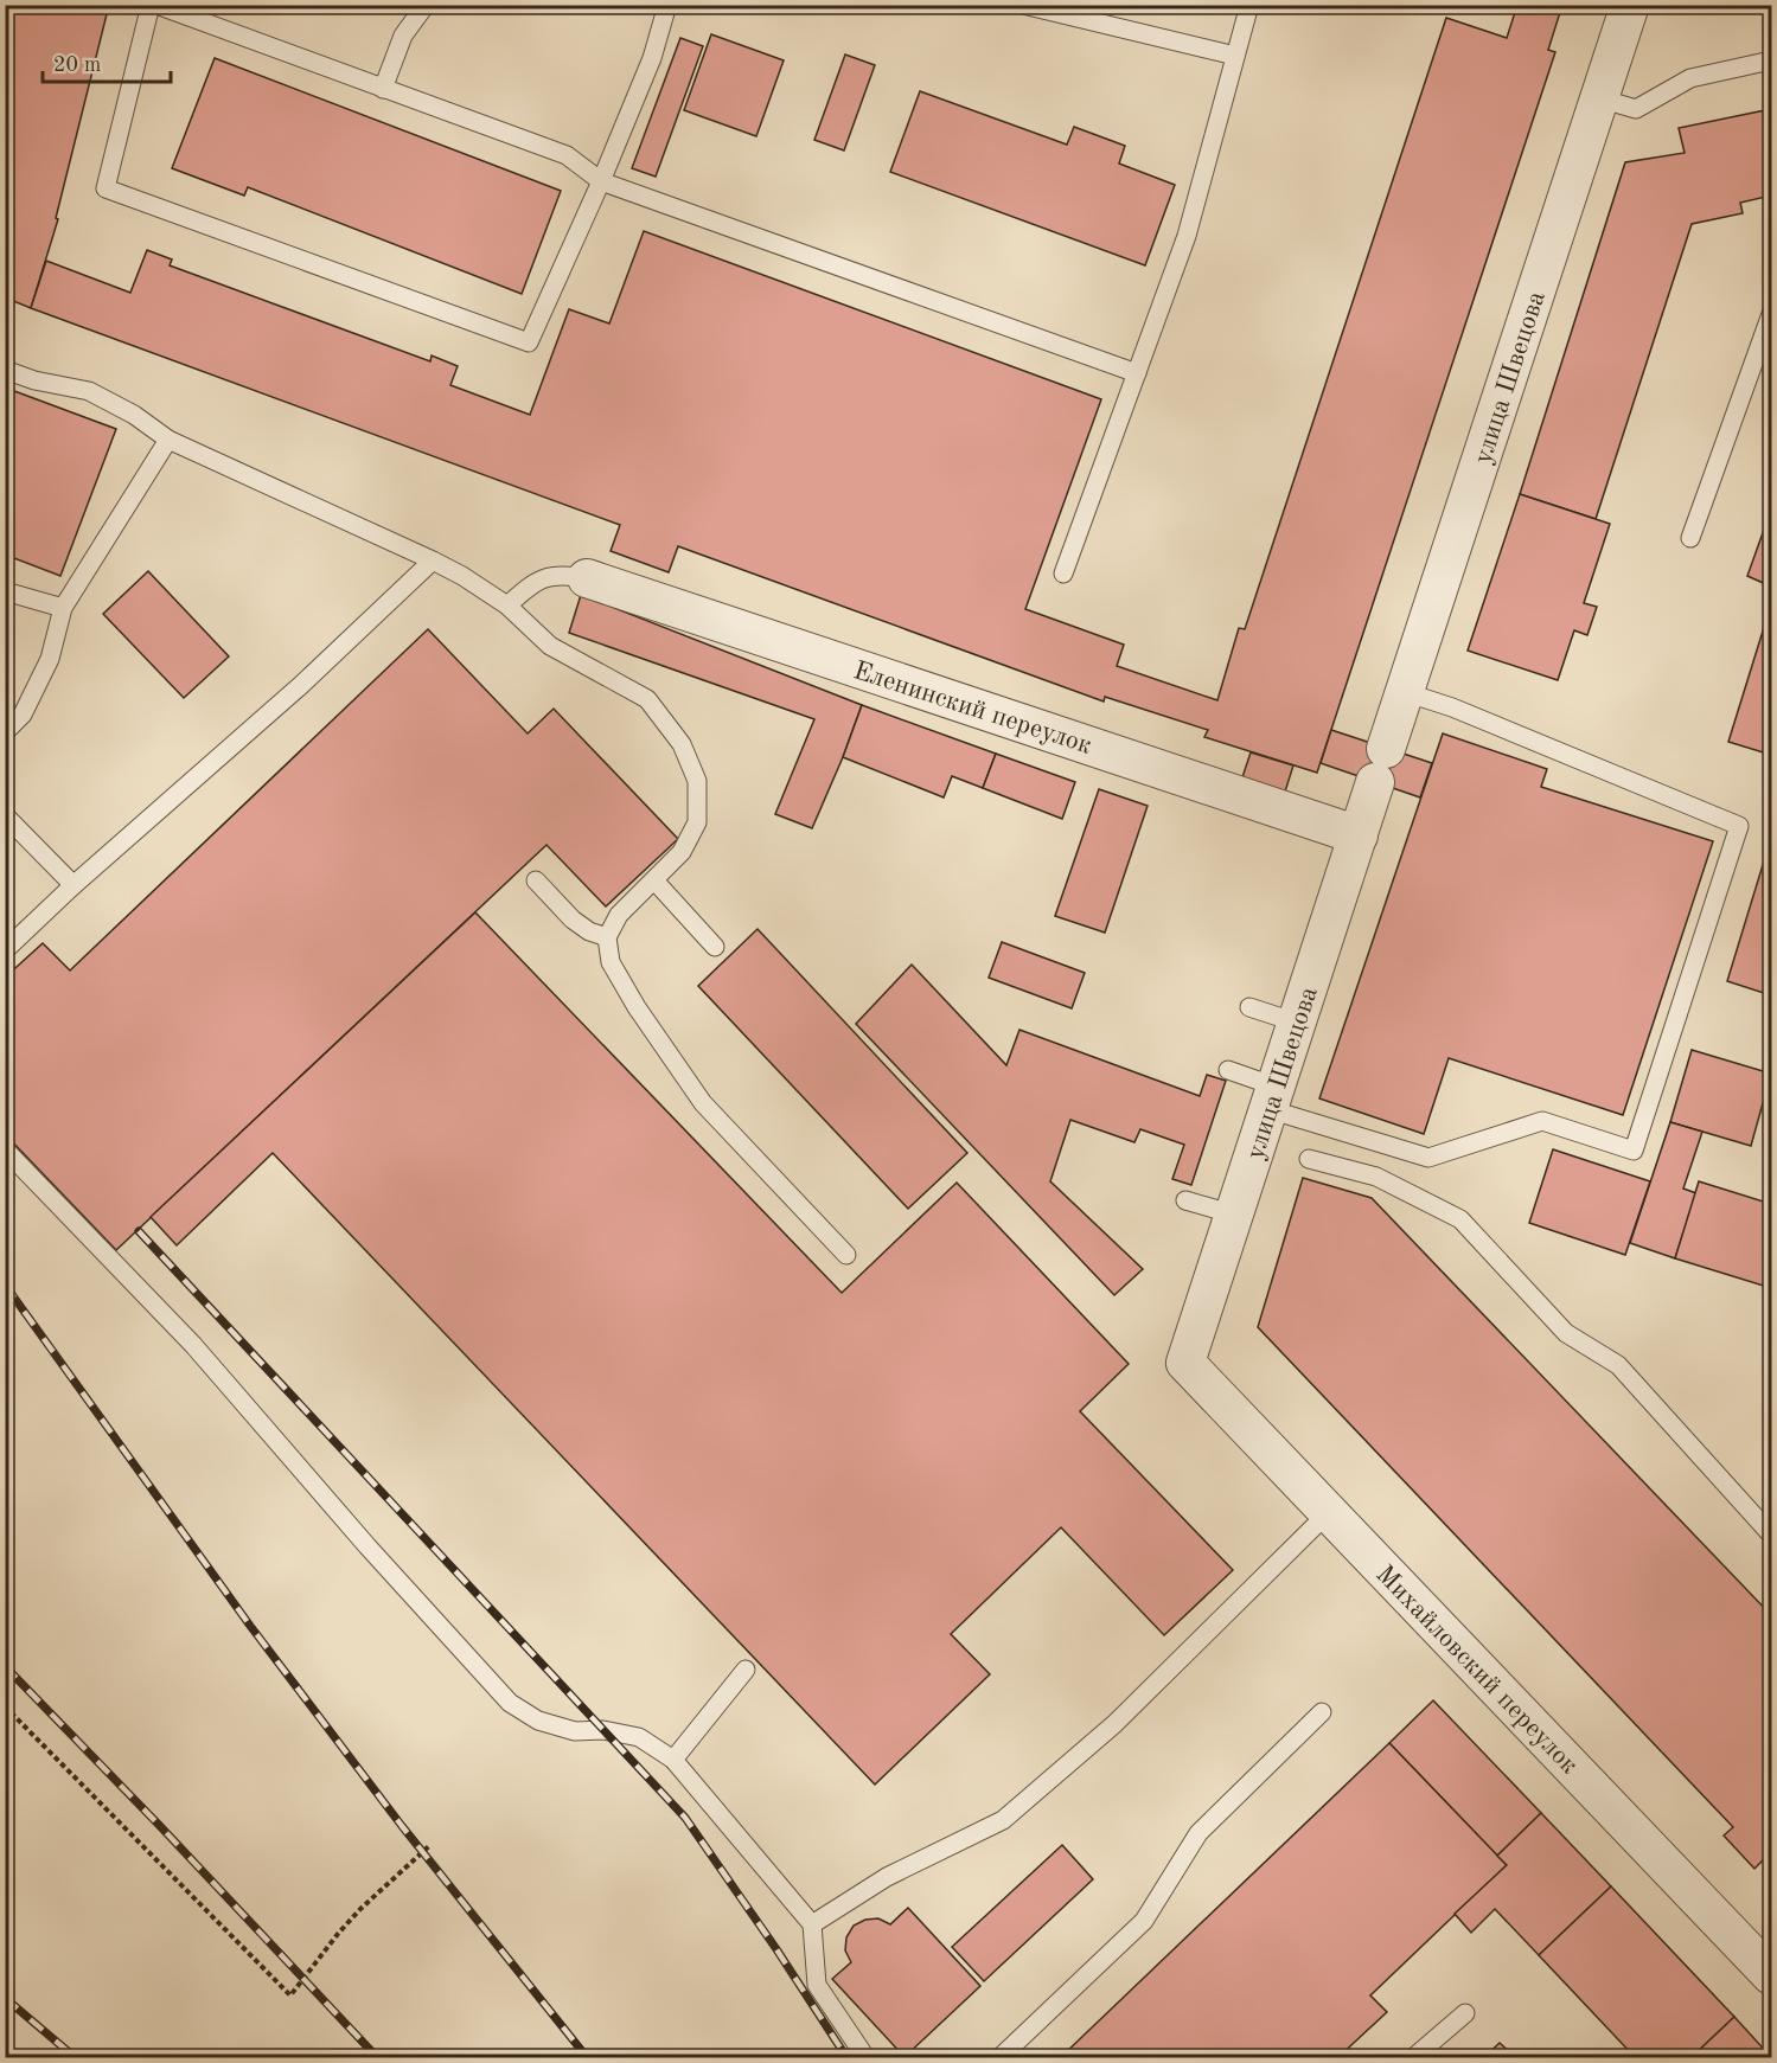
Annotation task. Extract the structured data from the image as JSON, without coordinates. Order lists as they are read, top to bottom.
{
  "streets": {
    "street": ["улица Швецова", "Еленинский переулок", "Михайловский переулок"]
  },
  "crossings": [
    ["улица Швецова", "Еленинский переулок"],
    ["улица Швецова", "Михайловский переулок"]
  ],
  "scale_bar": "20 m"
}
